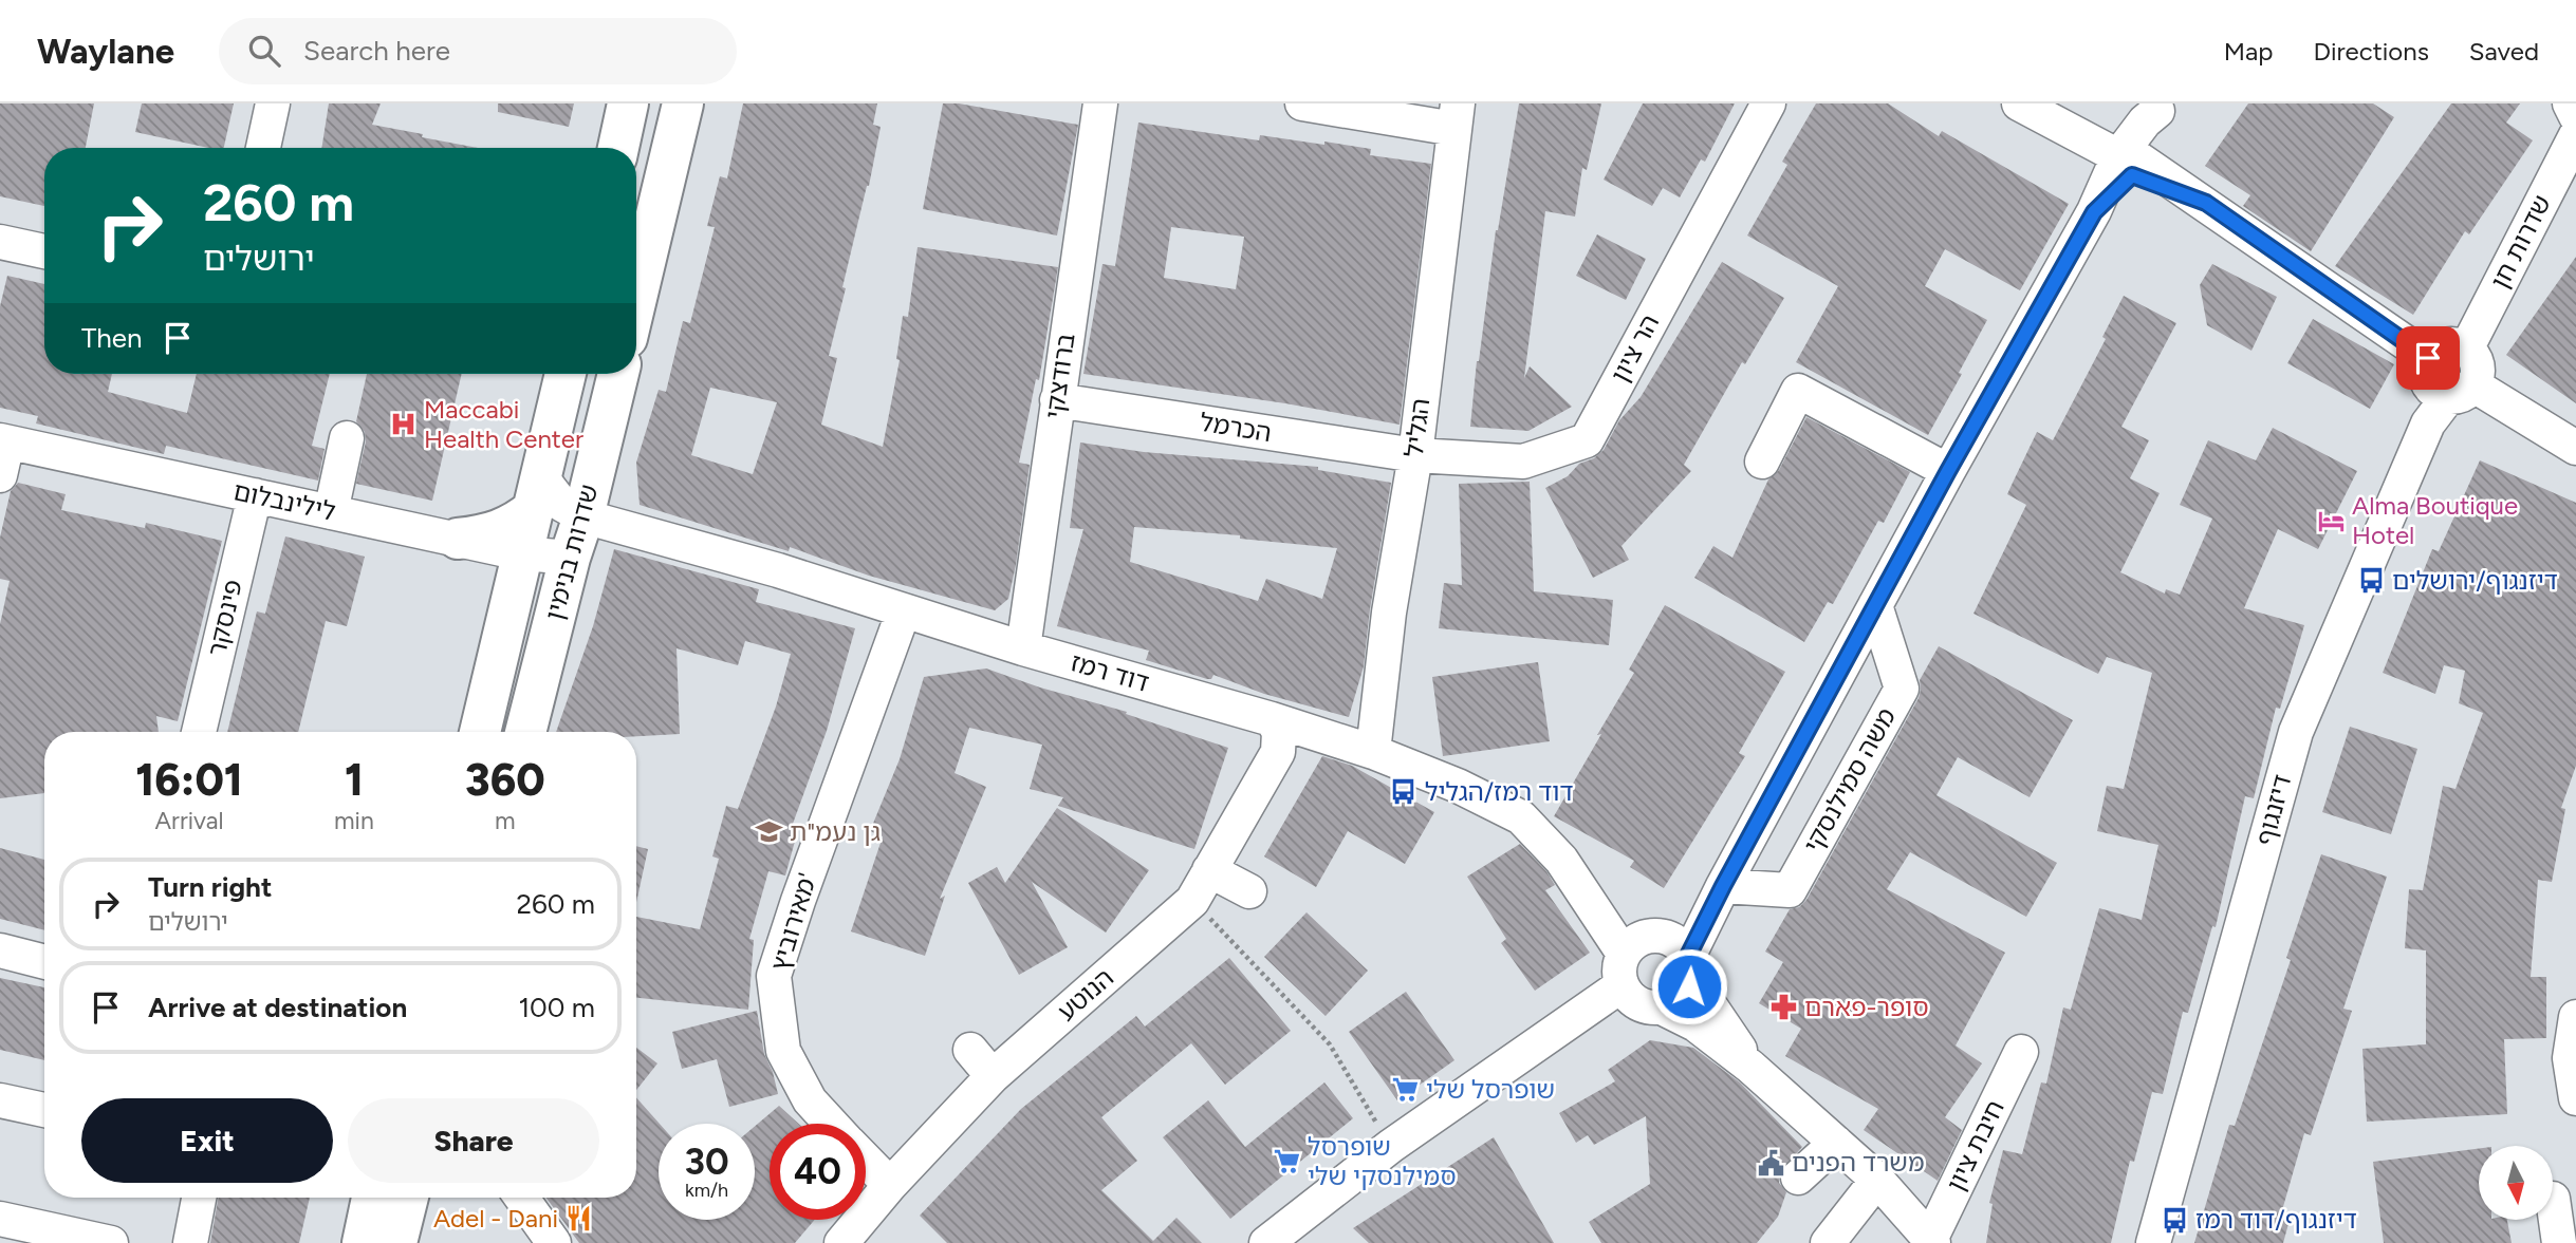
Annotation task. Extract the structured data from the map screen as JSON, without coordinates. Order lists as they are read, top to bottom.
{
  "streets": {
    "main road": ["שדרות בנימין"],
    "street": [
      "שדרות חן",
      "הר ציון",
      "ברודצקי",
      "הכרמל",
      "הגליל",
      "לילינבלום",
      "פינסקר",
      "דוד רמז",
      "משה סמילנסקי",
      "דיזנגוף",
      "מאירוביץ'",
      "הנוטע",
      "חיבת ציון"
    ]
  },
  "crossings": [
    ["שדרות חן", "דיזנגוף"],
    ["הר ציון", "הכרמל"],
    ["הר ציון", "הגליל"],
    ["ברודצקי", "הכרמל"],
    ["ברודצקי", "דוד רמז"],
    ["הכרמל", "הגליל"],
    ["הגליל", "דוד רמז"],
    ["לילינבלום", "שדרות בנימין"],
    ["לילינבלום", "פינסקר"],
    ["שדרות בנימין", "דוד רמז"],
    ["דוד רמז", "מאירוביץ'"],
    ["דוד רמז", "הנוטע"],
    ["מאירוביץ'", "הנוטע"]
  ],
  "places": {
    "hospital": ["Maccabi Health Center"],
    "hotel": ["Alma Boutique Hotel"],
    "bus stop": ["דיזנגוף/ירושלים", "דוד רמז/הגליל", "דיזנגוף/דוד רמז"],
    "school or university": ["גן נעמ\"ת"],
    "pharmacy": ["סופר-פארם"],
    "supermarket": ["שופרסל שלי", "שופרסל סמילנסקי שלי"],
    "public building": ["משרד הפנים"],
    "restaurant": ["Adel - Dani"]
  },
  "north": "bottom",
  "page": {
    "header": "Waylane",
    "search": "Search here",
    "nav": ["Map", "Directions", "Saved"],
    "turn": ["260 m", "ירושלים"],
    "then": "Then",
    "eta": [
      "16:01",
      "Arrival",
      "1",
      "min",
      "360",
      "m"
    ],
    "list": [
      {
        "name": "Turn right",
        "note": "ירושלים",
        "value": "260 m"
      },
      {
        "name": "Arrive at destination",
        "value": "100 m"
      }
    ],
    "buttons": ["Exit", "Share"],
    "speed": "30 km/h",
    "limit": "40"
  }
}
